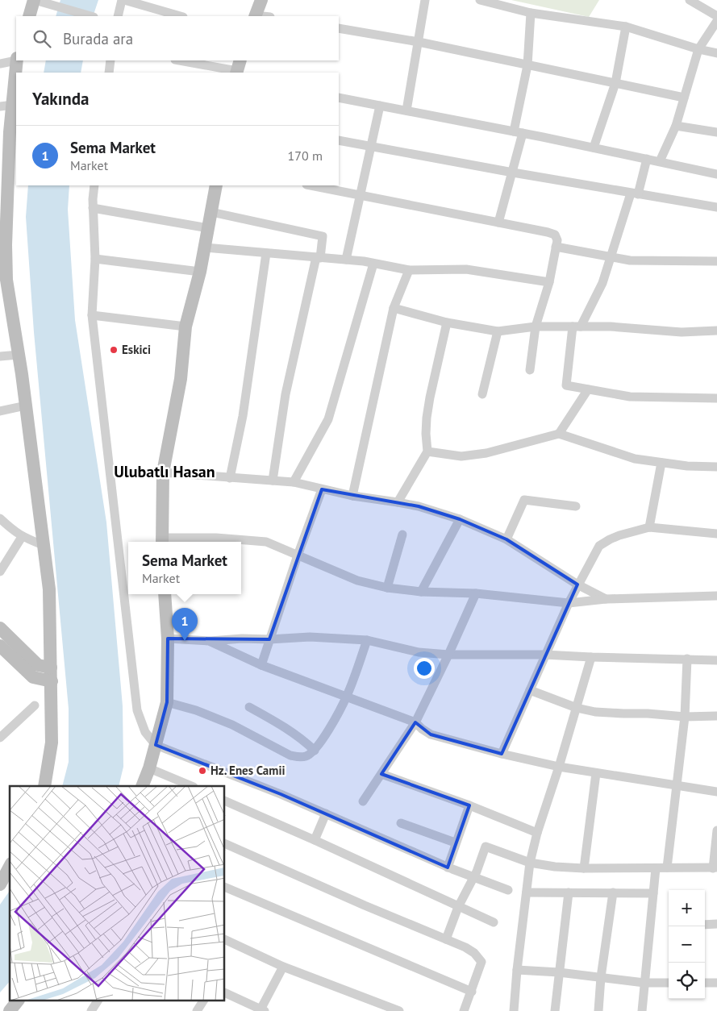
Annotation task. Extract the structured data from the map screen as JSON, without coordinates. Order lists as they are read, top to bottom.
{
  "districts": ["Ulubatlı Hasan"],
  "places": ["Eskici", "Hz. Enes Camii"],
  "page": {
    "search": "Burada ara",
    "heading": "Yakında",
    "list": [
      {
        "mark": "1",
        "name": "Sema Market",
        "note": "Market",
        "value": "170 m"
      }
    ],
    "popup": ["Sema Market", "Market"],
    "pins": "1",
    "map_buttons": ["+", "−"]
  }
}
